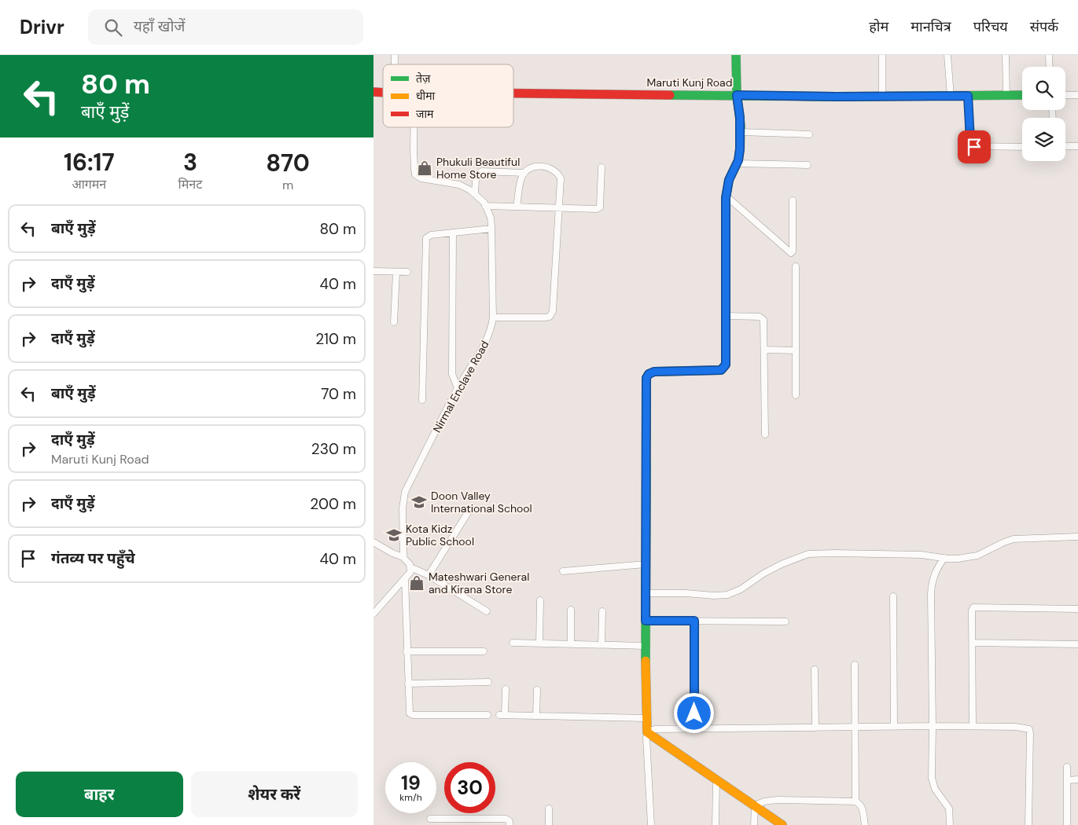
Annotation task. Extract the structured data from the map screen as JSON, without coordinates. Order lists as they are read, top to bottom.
{
  "streets": {
    "street": ["Maruti Kunj Road", "Nirmal Enclave Road"]
  },
  "places": {
    "shop": ["Phukuli Beautiful Home Store", "Mateshwari General and Kirana Store"],
    "school or university": ["Doon Valley International School", "Kota Kidz Public School"]
  },
  "legend": ["तेज़", "धीमा", "जाम"],
  "page": {
    "header": "Drivr",
    "search": "यहाँ खोजें",
    "nav": [
      "होम",
      "मानचित्र",
      "परिचय",
      "संपर्क"
    ],
    "turn": ["80 m", "बाएँ मुड़ें"],
    "eta": [
      "16:17",
      "आगमन",
      "3",
      "मिनट",
      "870",
      "m"
    ],
    "list": [
      {
        "name": "बाएँ मुड़ें",
        "value": "80 m"
      },
      {
        "name": "दाएँ मुड़ें",
        "value": "40 m"
      },
      {
        "name": "दाएँ मुड़ें",
        "value": "210 m"
      },
      {
        "name": "बाएँ मुड़ें",
        "value": "70 m"
      },
      {
        "name": "दाएँ मुड़ें",
        "note": "Maruti Kunj Road",
        "value": "230 m"
      },
      {
        "name": "दाएँ मुड़ें",
        "value": "200 m"
      },
      {
        "name": "गंतव्य पर पहुँचे",
        "value": "40 m"
      }
    ],
    "speed": "19 km/h",
    "limit": "30",
    "buttons": ["बाहर", "शेयर करें"]
  }
}
